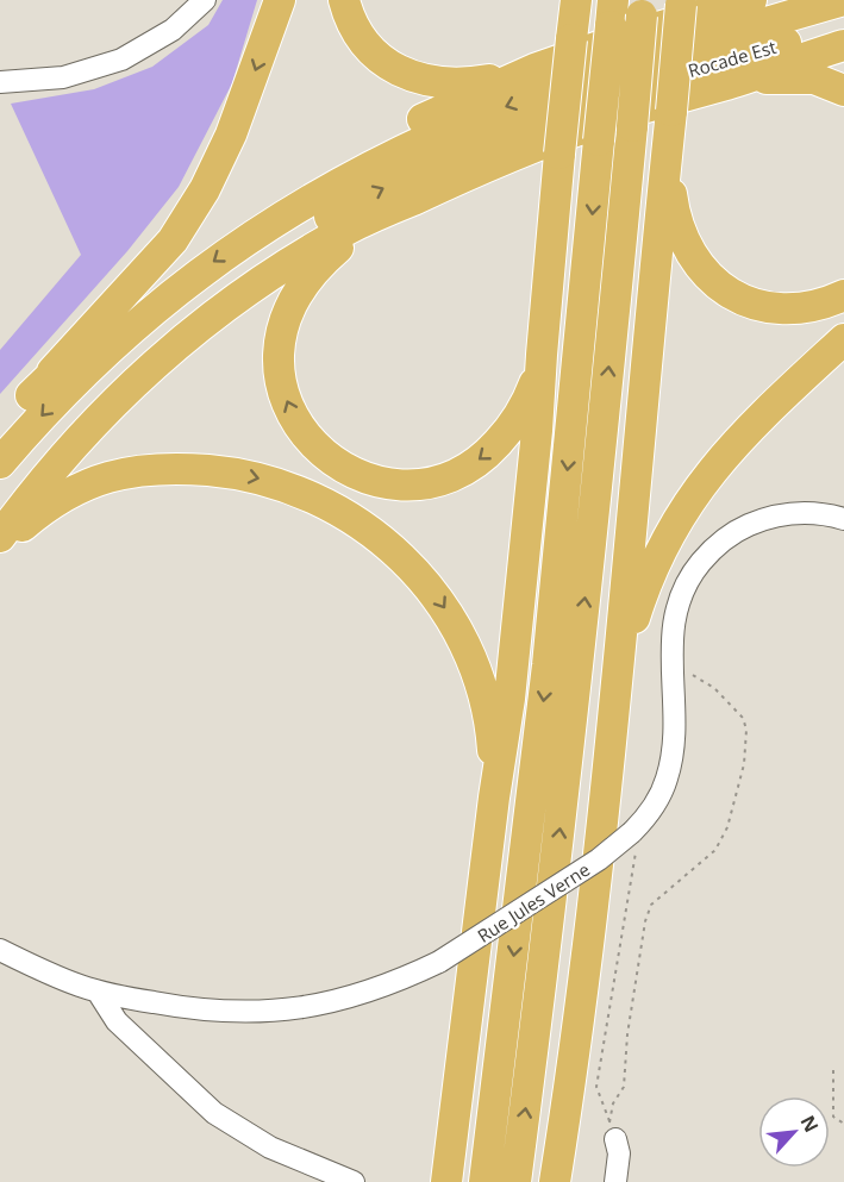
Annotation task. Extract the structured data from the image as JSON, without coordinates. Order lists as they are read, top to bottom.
{
  "streets": {
    "highway": ["Rocade Est"],
    "street": ["Rue Jules Verne"]
  },
  "north": "top right"
}
